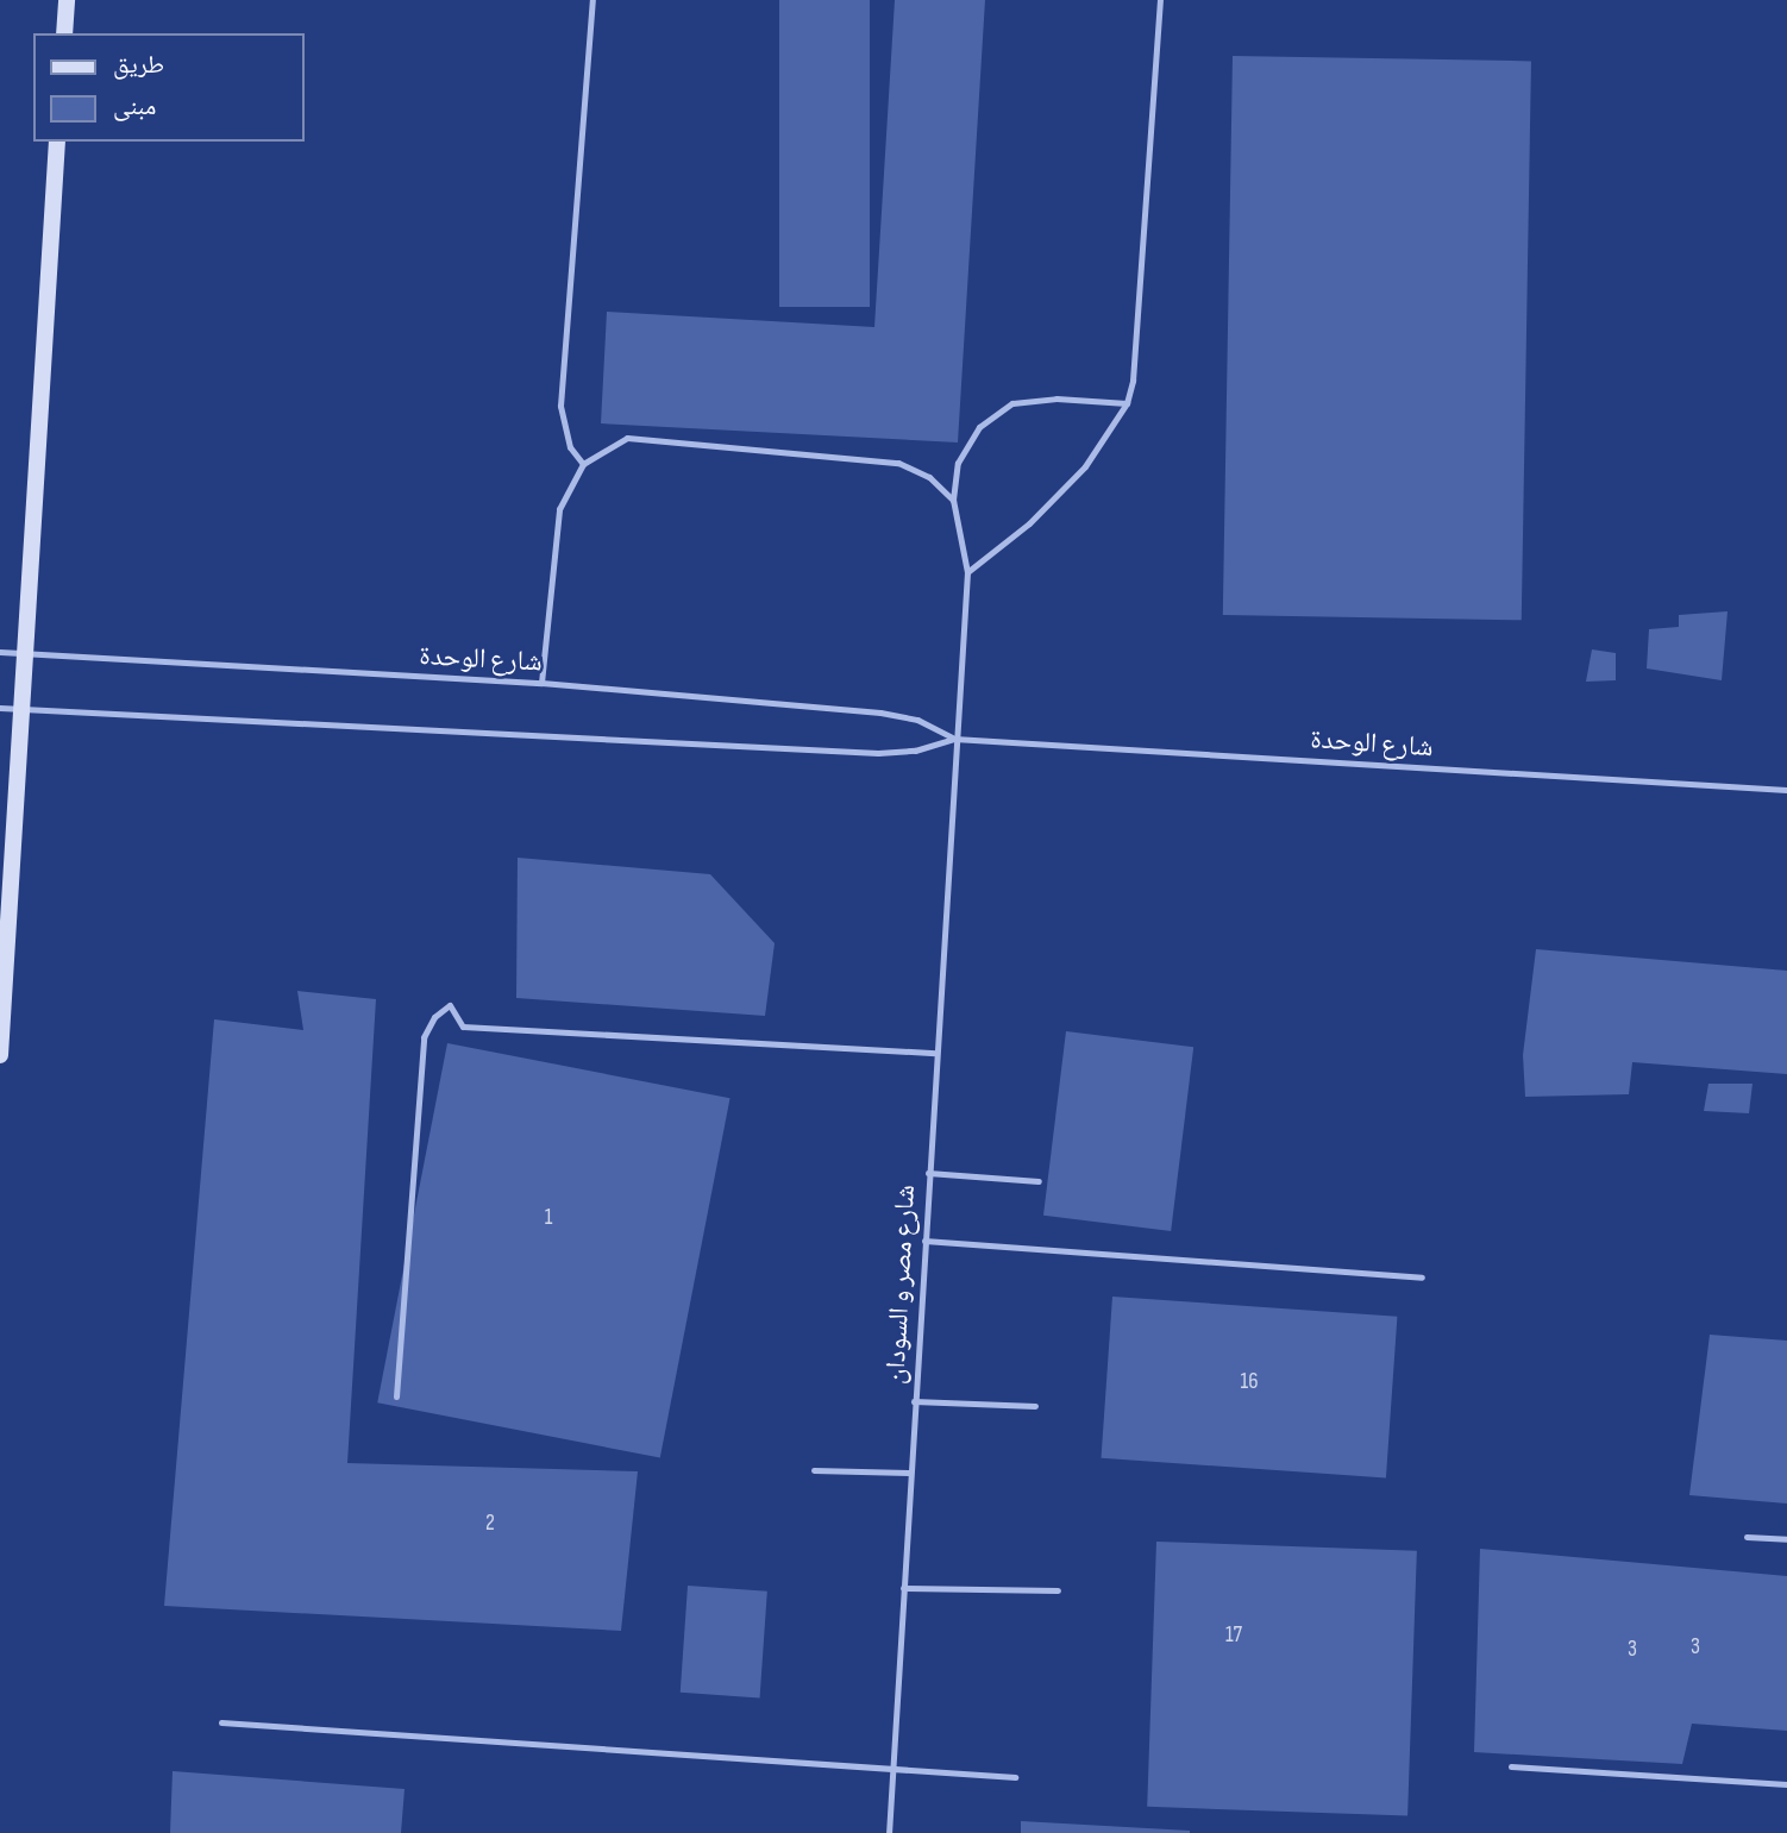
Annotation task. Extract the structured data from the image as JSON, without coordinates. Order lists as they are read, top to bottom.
{
  "streets": {
    "lane": ["شارع الوحدة", "شارع مصر و السودان"]
  },
  "crossings": [
    ["شارع الوحدة", "شارع مصر و السودان"]
  ],
  "house_numbers": [
    "1",
    "16",
    "2",
    "17",
    "3",
    "3"
  ],
  "legend": ["طريق", "مبنى"]
}
